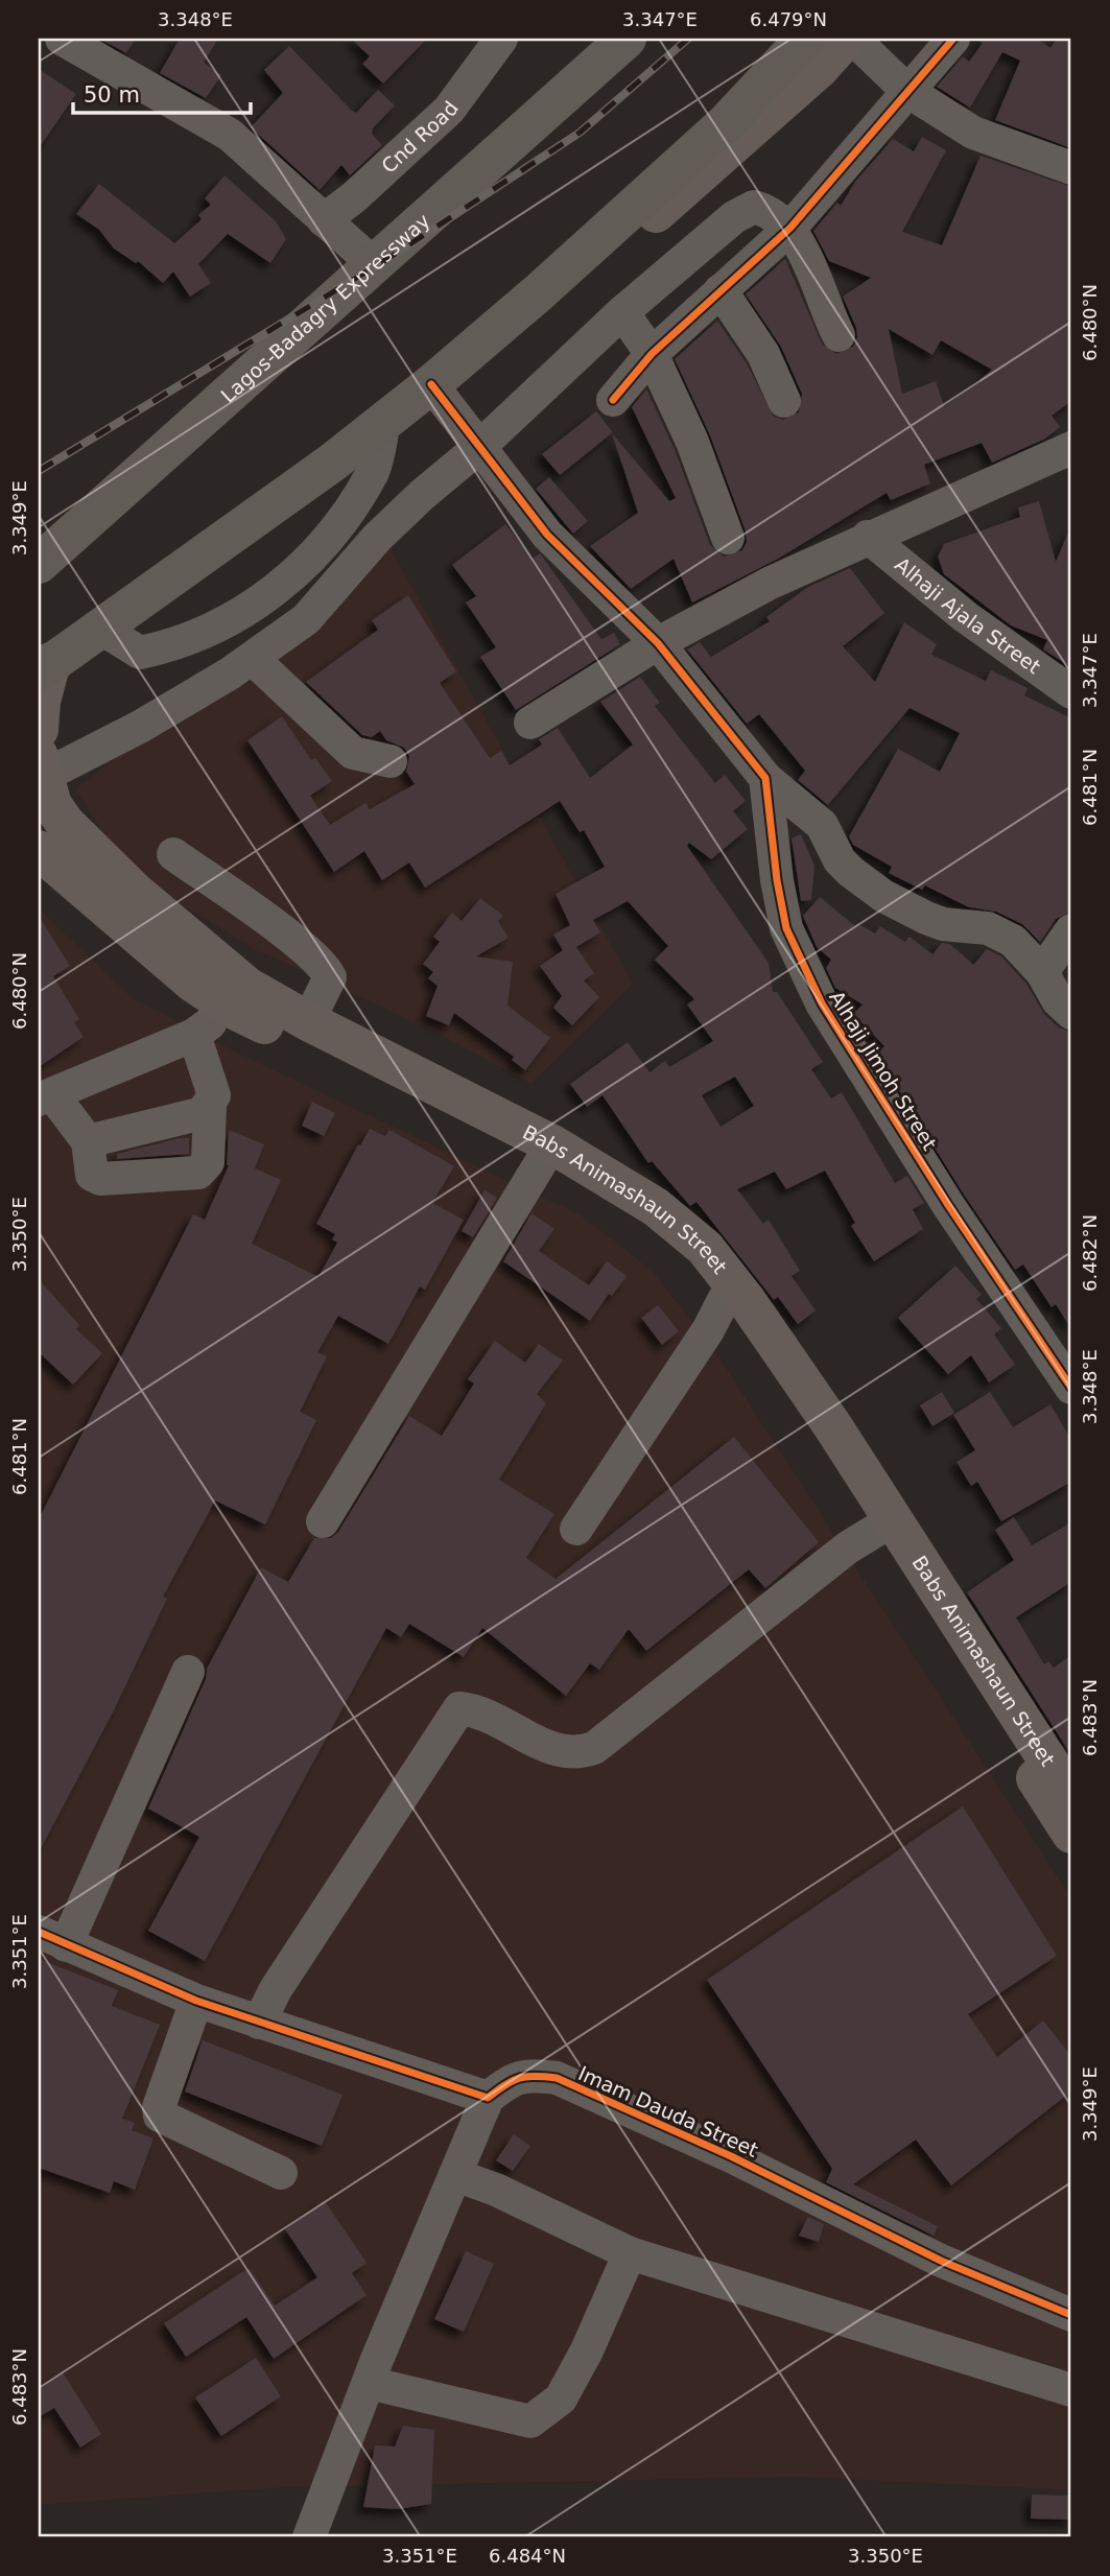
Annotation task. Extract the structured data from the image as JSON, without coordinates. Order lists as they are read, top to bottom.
{
  "streets": {
    "highway": ["Lagos-Badagry Expressway"],
    "main road": ["Babs Animashaun Street"],
    "street": [
      "Cnd Road",
      "Alhaji Ajala Street",
      "Alhaji Jimoh Street",
      "Imam Dauda Street"
    ]
  },
  "scale_bar": "50 m",
  "coordinates": [
    "3.348°E",
    "3.347°E",
    "6.479°N",
    "6.480°N",
    "3.349°E",
    "6.481°N",
    "3.350°E",
    "6.482°N",
    "6.483°N",
    "3.351°E",
    "6.484°N"
  ]
}
